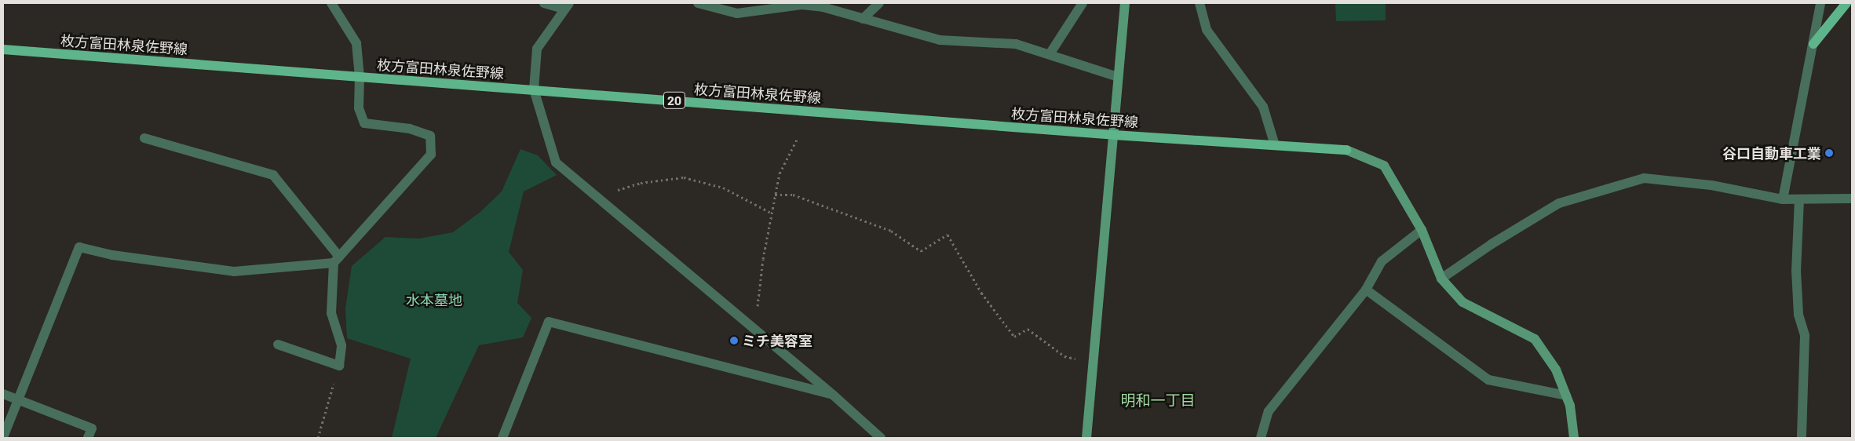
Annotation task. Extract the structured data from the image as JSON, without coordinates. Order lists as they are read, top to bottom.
{
  "streets": {
    "main road": ["枚方富田林泉佐野線", "20"]
  },
  "districts": ["明和一丁目"],
  "parks": ["水本墓地"],
  "places": ["谷口自動車工業", "ミチ美容室"]
}
